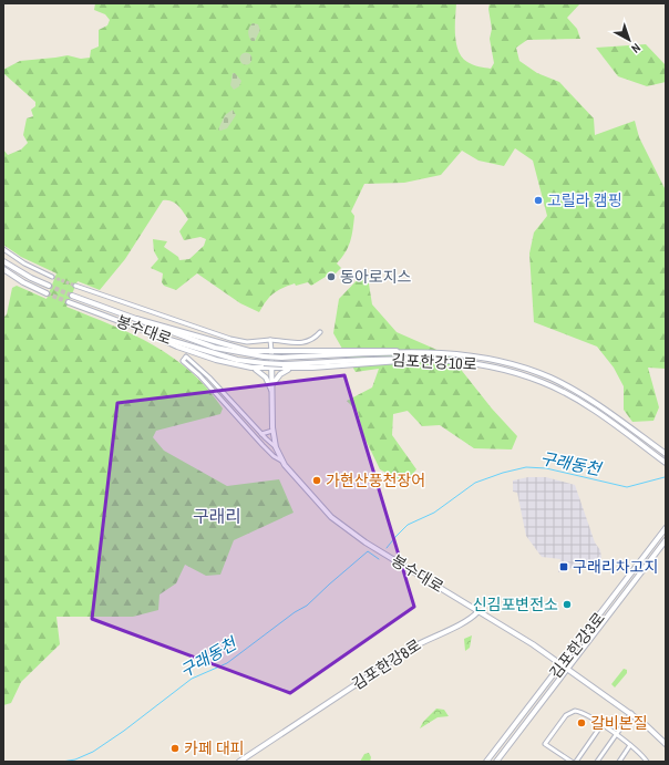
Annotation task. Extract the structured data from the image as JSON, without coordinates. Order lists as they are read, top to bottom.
{
  "streets": {
    "street": [
      "봉수대로",
      "김포한강10로",
      "김포한강3로",
      "김포한강8로"
    ]
  },
  "crossings": [
    ["봉수대로", "김포한강10로"],
    ["봉수대로", "김포한강3로"],
    ["봉수대로", "김포한강8로"]
  ],
  "districts": ["구래리"],
  "water": ["구래동천"],
  "places": {
    "other": [
      "고릴라 캠핑",
      "동아로지스",
      "가현산풍천장어",
      "신김포변전소",
      "갈비본질",
      "카페 대피"
    ],
    "transit": ["구래리차고지"]
  },
  "north": "bottom right"
}
